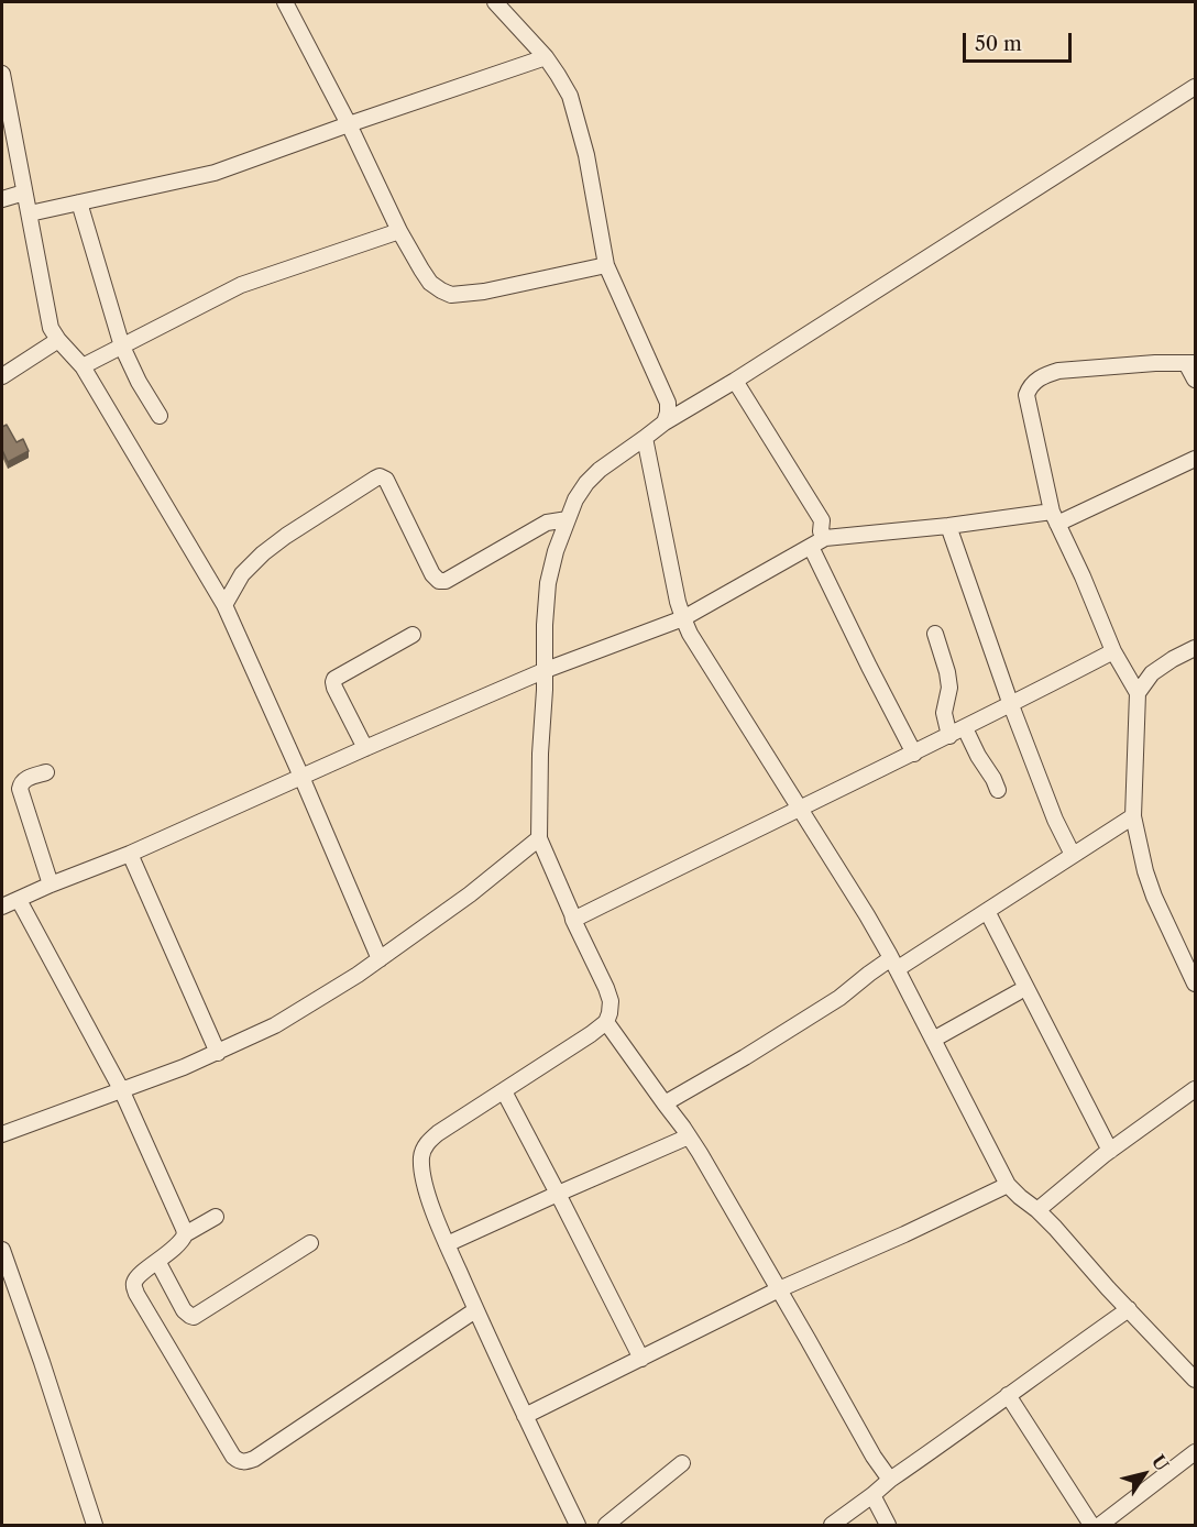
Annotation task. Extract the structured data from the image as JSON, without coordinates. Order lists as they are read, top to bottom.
{
  "scale_bar": "50 m",
  "north": "top right"
}
